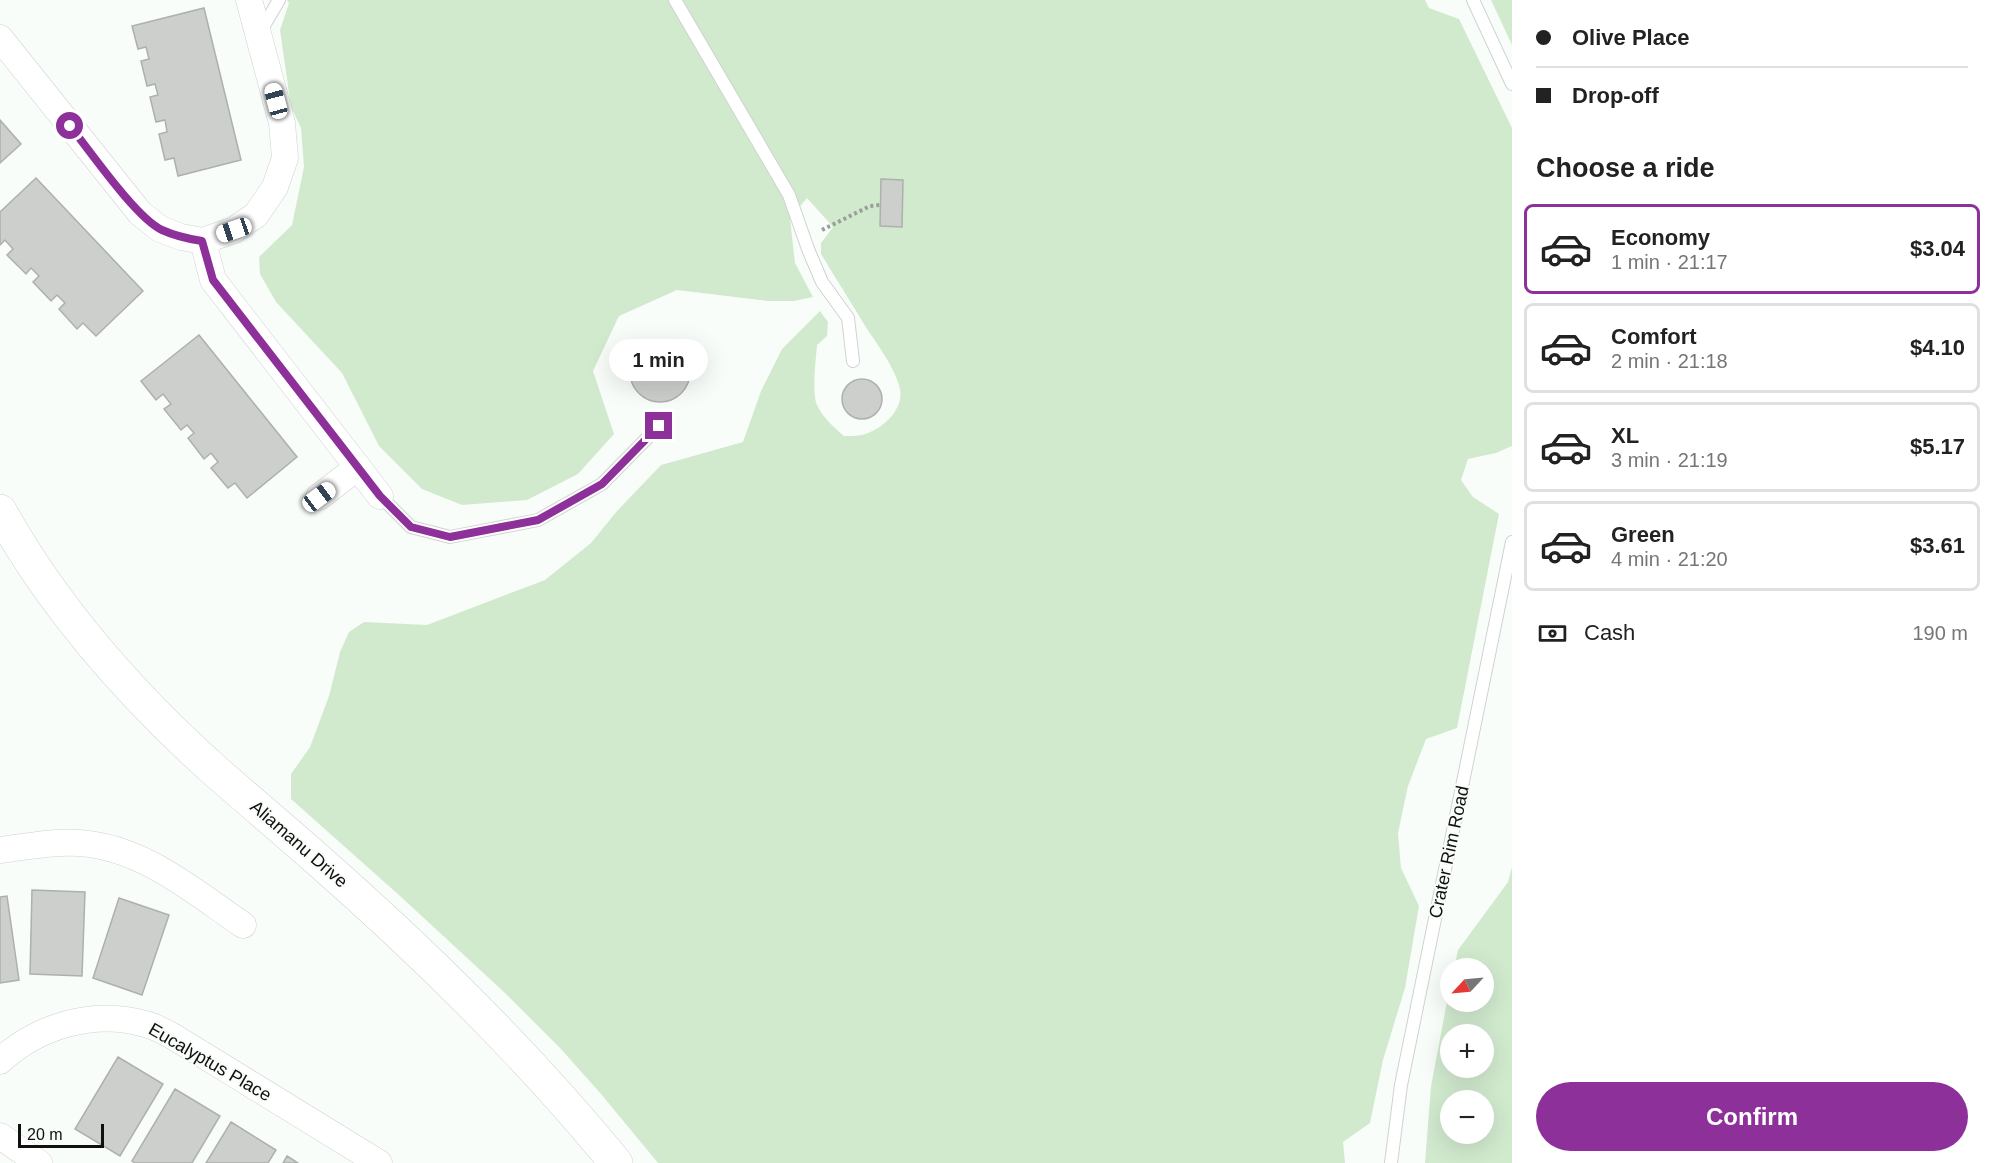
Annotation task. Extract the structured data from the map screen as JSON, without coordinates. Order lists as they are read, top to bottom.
{
  "streets": {
    "street": ["Aliamanu Drive", "Eucalyptus Place"],
    "lane": ["Crater Rim Road"]
  },
  "scale_bar": "20 m",
  "north": "bottom left",
  "page": {
    "banner": ["Olive Place", "Drop-off"],
    "heading": "Choose a ride",
    "list": [
      {
        "name": "Economy",
        "note": "1 min · 21:17",
        "value": "$3.04"
      },
      {
        "name": "Comfort",
        "note": "2 min · 21:18",
        "value": "$4.10"
      },
      {
        "name": "XL",
        "note": "3 min · 21:19",
        "value": "$5.17"
      },
      {
        "name": "Green",
        "note": "4 min · 21:20",
        "value": "$3.61"
      }
    ],
    "bubble": "1 min",
    "pay": ["Cash", "190 m"],
    "map_buttons": ["+", "−"],
    "buttons": "Confirm",
    "scale": "20 m"
  }
}
